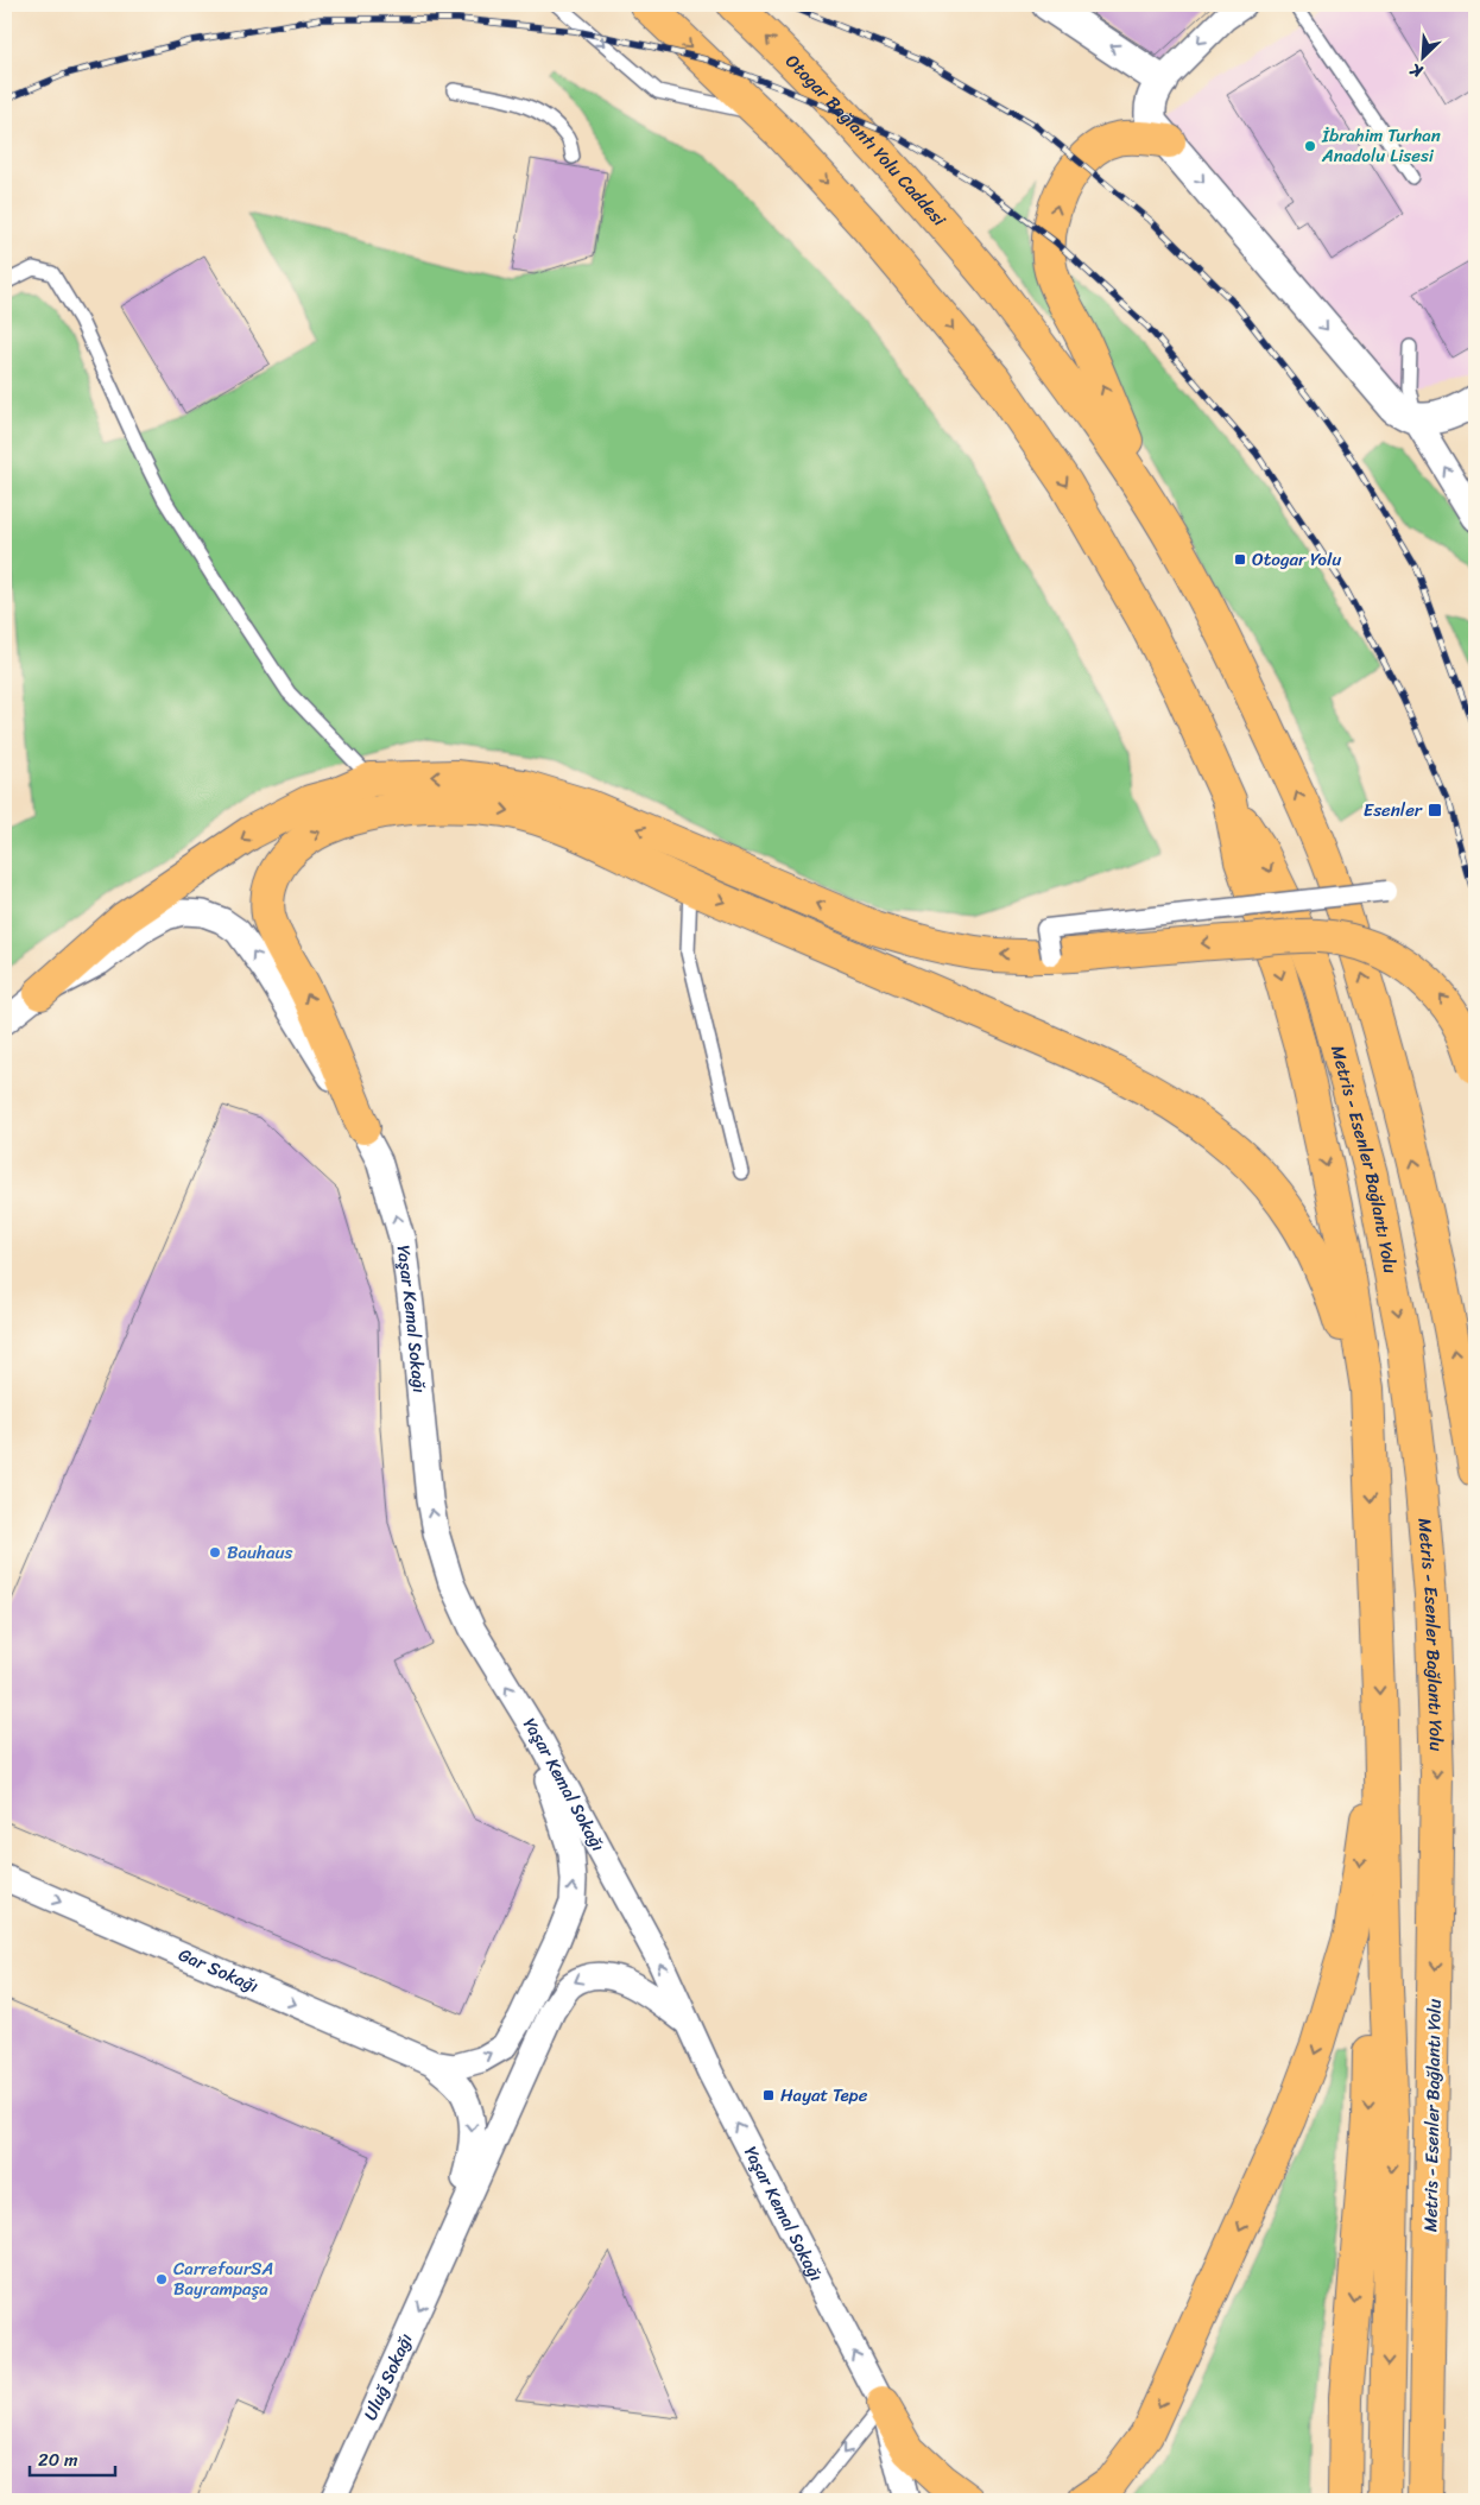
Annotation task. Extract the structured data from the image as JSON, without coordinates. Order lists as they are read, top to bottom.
{
  "streets": {
    "main road": ["Otogar Bağlantı Yolu Caddesi", "Metris - Esenler Bağlantı Yolu"],
    "street": ["Yaşar Kemal Sokağı", "Gar Sokağı", "Uluğ Sokağı"]
  },
  "one_way": ["Yaşar Kemal Sokağı", "Gar Sokağı", "Uluğ Sokağı"],
  "places": {
    "other": ["İbrahim Turhan Anadolu Lisesi", "Bauhaus", "CarrefourSA Bayrampaşa"],
    "transit": ["Otogar Yolu", "Esenler", "Hayat Tepe"]
  },
  "scale_bar": "20 m",
  "north": "bottom left"
}
